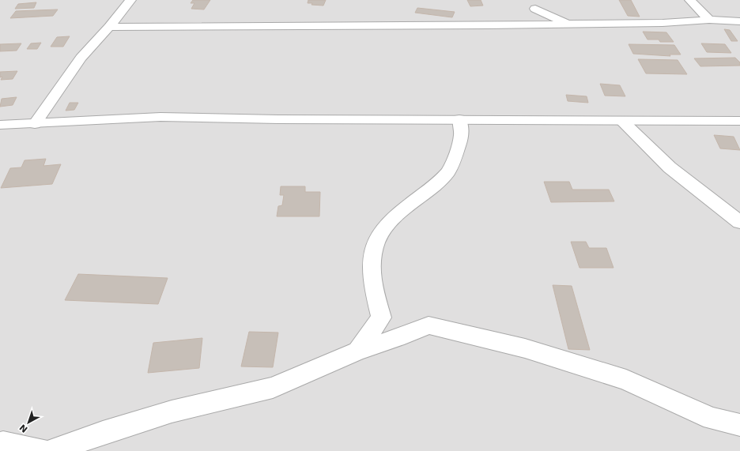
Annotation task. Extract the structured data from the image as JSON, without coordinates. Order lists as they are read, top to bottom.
{
  "north": "bottom left"
}
